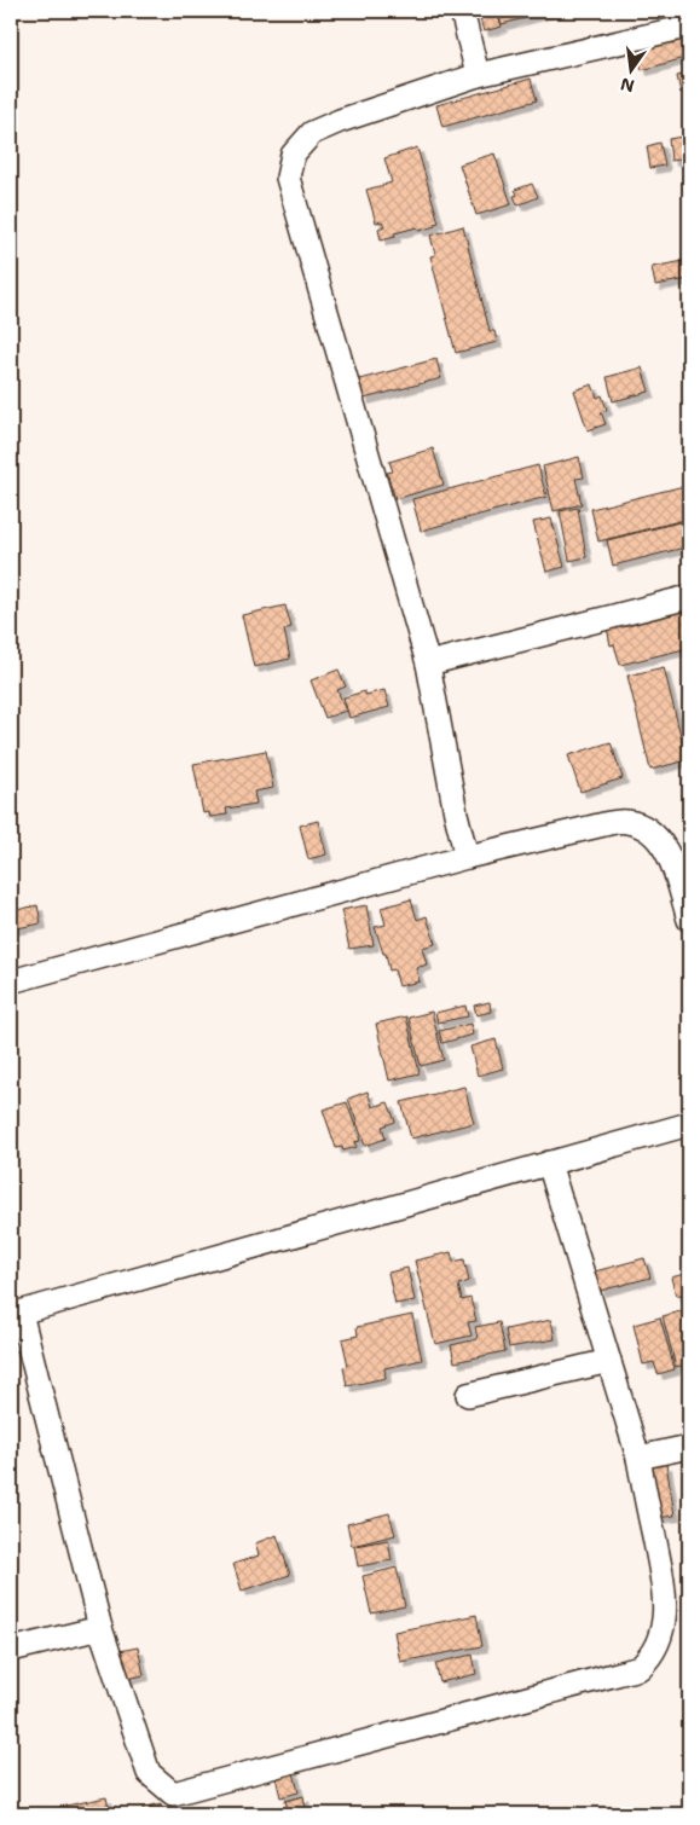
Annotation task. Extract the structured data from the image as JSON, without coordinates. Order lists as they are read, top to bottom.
{
  "north": "bottom"
}
